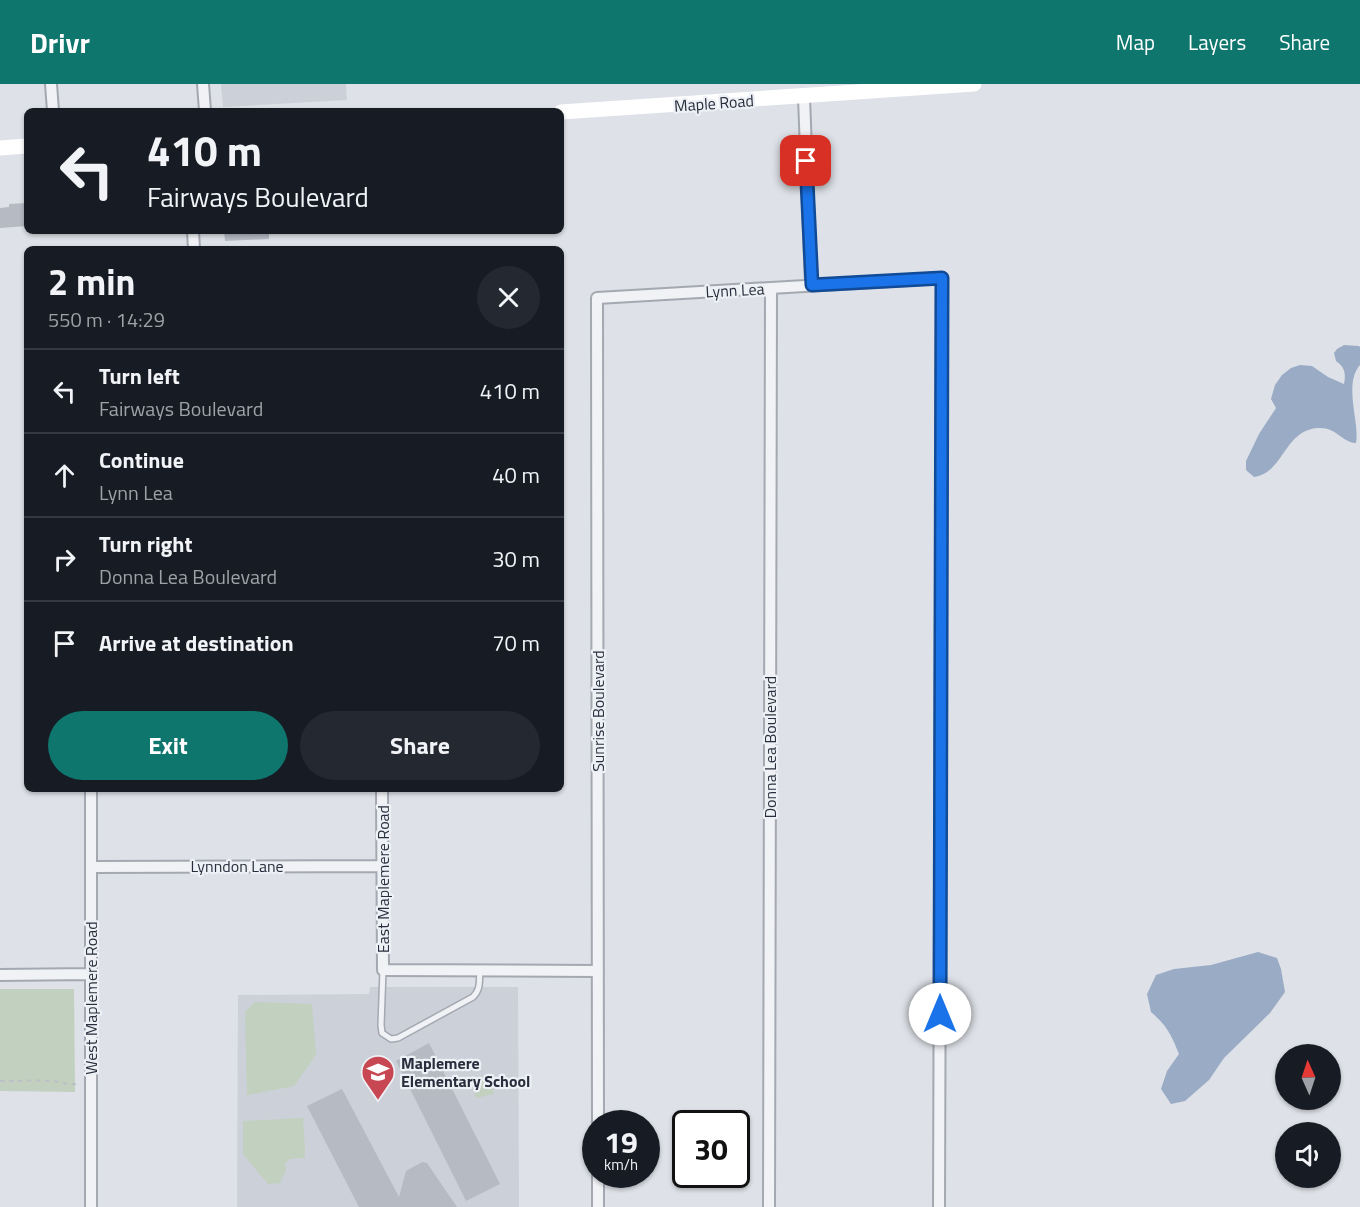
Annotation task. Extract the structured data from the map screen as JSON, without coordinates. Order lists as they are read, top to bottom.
{
  "streets": {
    "main road": ["Maple Road"],
    "street": [
      "Lynn Lea",
      "Sunrise Boulevard",
      "Donna Lea Boulevard",
      "Lynndon Lane",
      "East Maplemere Road",
      "West Maplemere Road"
    ]
  },
  "crossings": [
    ["Lynn Lea", "Sunrise Boulevard"],
    ["Lynn Lea", "Donna Lea Boulevard"],
    ["Lynndon Lane", "East Maplemere Road"],
    ["Lynndon Lane", "West Maplemere Road"]
  ],
  "places": {
    "school or university": ["Maplemere Elementary School"]
  },
  "north": "top",
  "page": {
    "header": "Drivr",
    "nav": ["Map", "Layers", "Share"],
    "turn": ["410 m", "Fairways Boulevard"],
    "heading": ["2 min", "550 m · 14:29"],
    "list": [
      {
        "name": "Turn left",
        "note": "Fairways Boulevard",
        "value": "410 m"
      },
      {
        "name": "Continue",
        "note": "Lynn Lea",
        "value": "40 m"
      },
      {
        "name": "Turn right",
        "note": "Donna Lea Boulevard",
        "value": "30 m"
      },
      {
        "name": "Arrive at destination",
        "value": "70 m"
      }
    ],
    "buttons": ["Exit", "Share"],
    "speed": "19 km/h",
    "limit": "30"
  }
}
